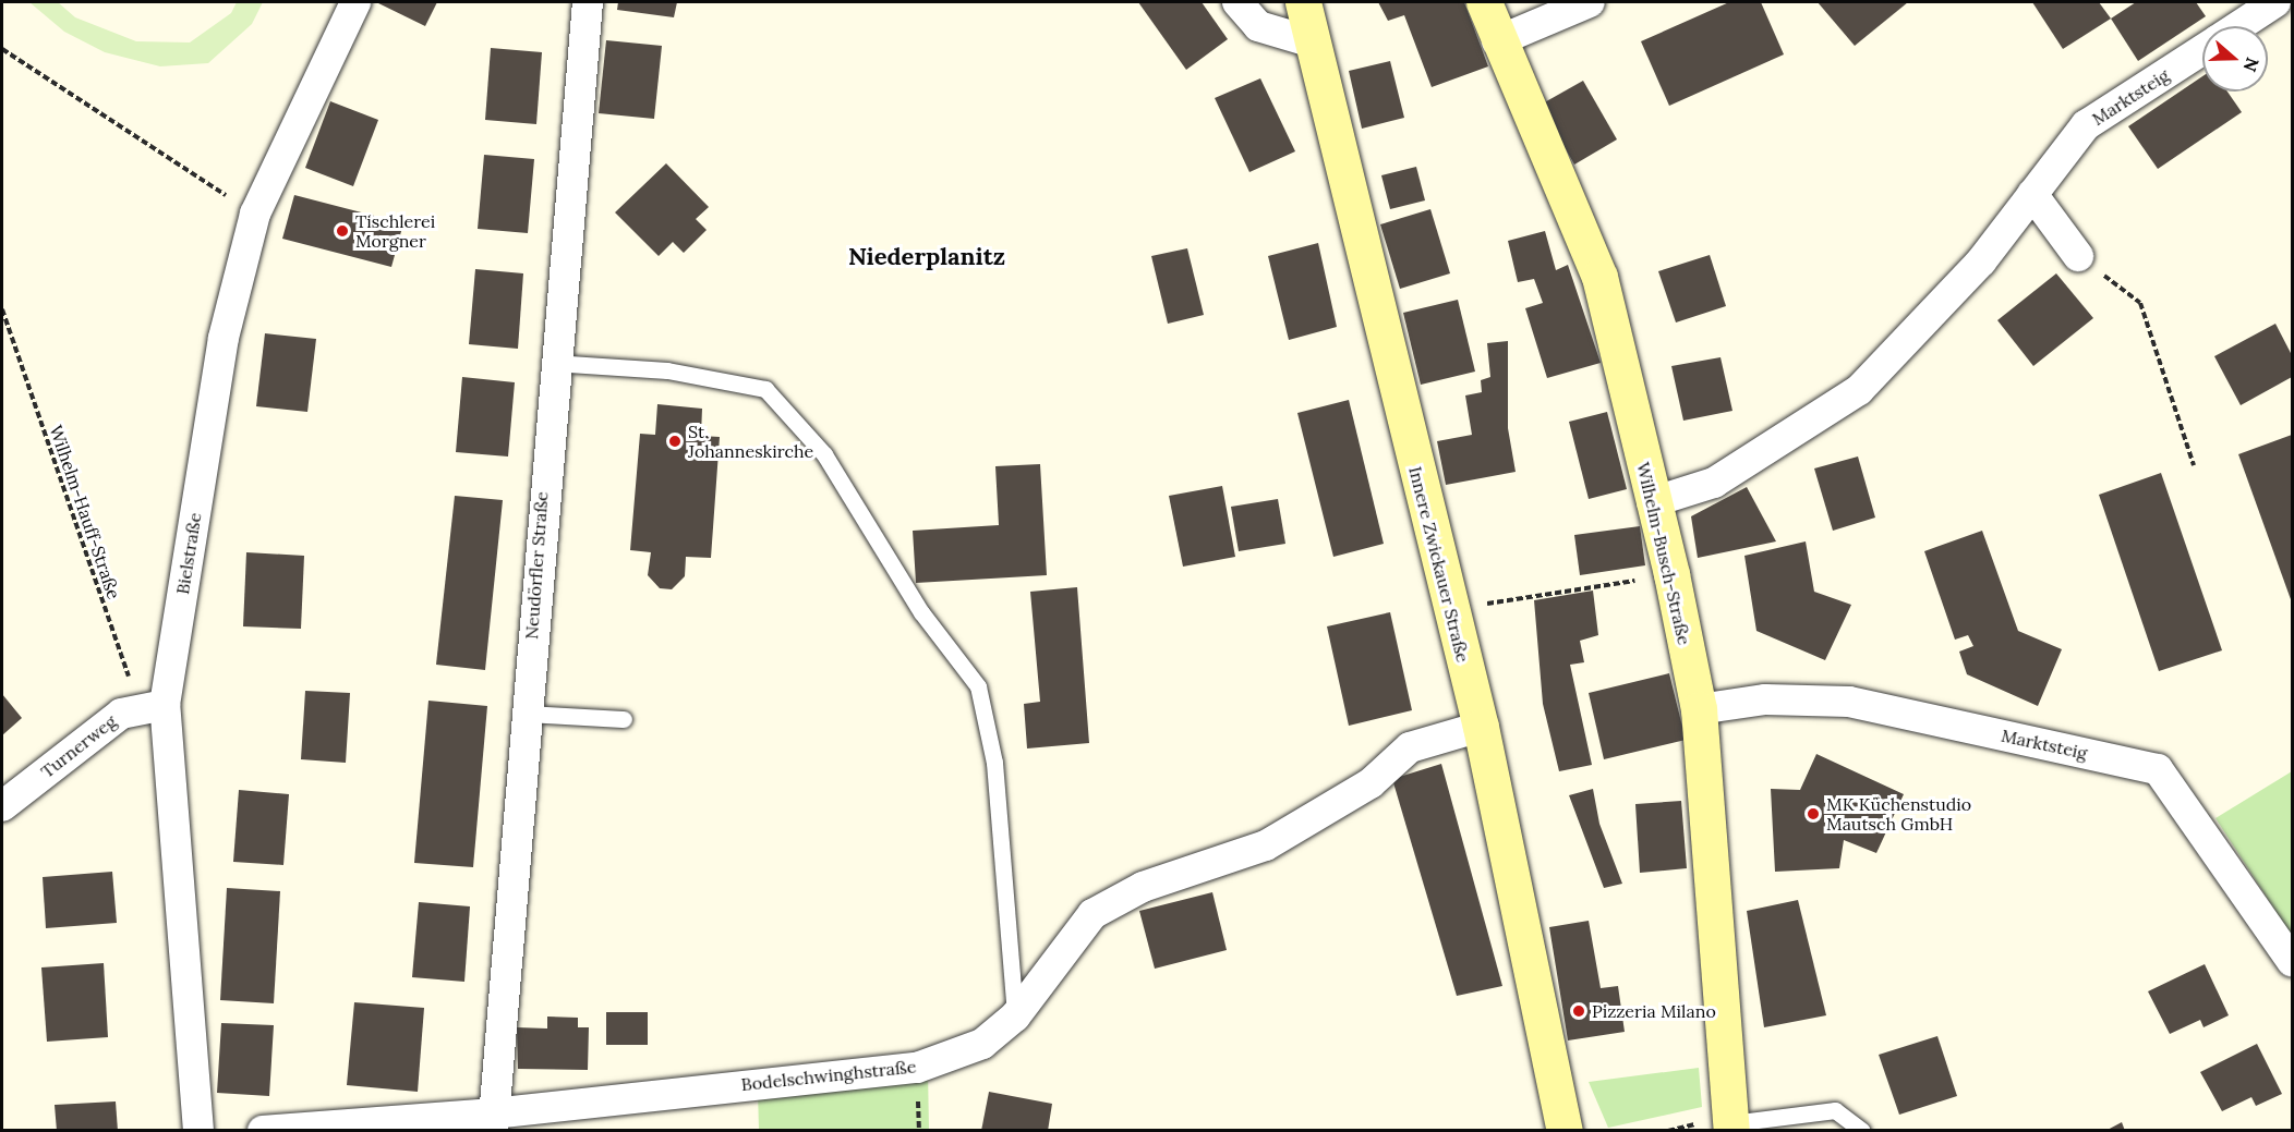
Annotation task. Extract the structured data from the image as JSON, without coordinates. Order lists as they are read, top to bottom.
{
  "streets": {
    "main road": ["Wilhelm-Busch-Straße", "Innere Zwickauer Straße"],
    "street": [
      "Marktsteig",
      "Bielstraße",
      "Neudörfler Straße",
      "Turnerweg",
      "Bodelschwinghstraße"
    ],
    "path": ["Wilhelm-Hauff-Straße"]
  },
  "crossings": [
    ["Marktsteig", "Wilhelm-Busch-Straße"],
    ["Wilhelm-Hauff-Straße", "Bielstraße"],
    ["Wilhelm-Hauff-Straße", "Turnerweg"],
    ["Bielstraße", "Turnerweg"],
    ["Innere Zwickauer Straße", "Bodelschwinghstraße"],
    ["Neudörfler Straße", "Bodelschwinghstraße"]
  ],
  "districts": ["Niederplanitz"],
  "places": [
    "Tischlerei Morgner",
    "St. Johanneskirche",
    "MK Küchenstudio Mautsch GmbH",
    "Pizzeria Milano"
  ],
  "north": "right"
}
